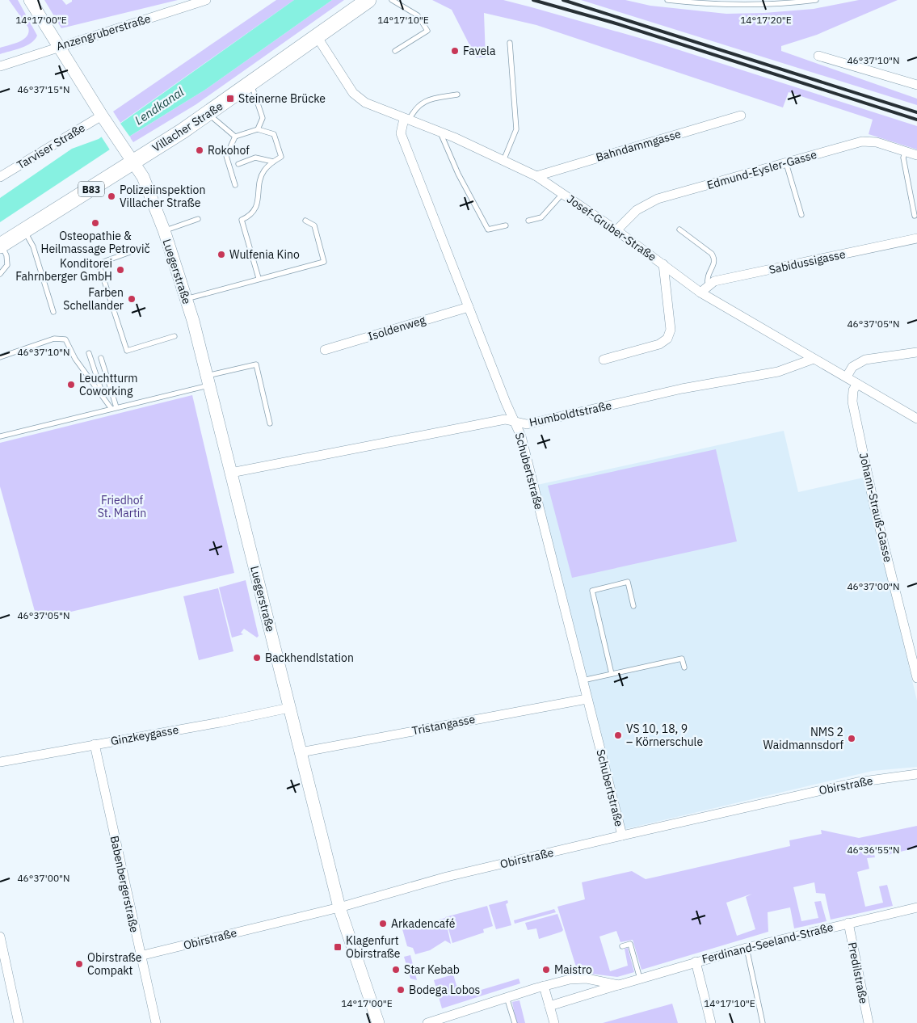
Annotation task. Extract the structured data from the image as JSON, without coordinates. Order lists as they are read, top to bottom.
{
  "streets": {
    "main road": ["Villacher Straße", "B83"],
    "street": [
      "Anzengruberstraße",
      "Bahndammgasse",
      "Tarviser Straße",
      "Edmund-Eysler-Gasse",
      "Josef-Gruber-Straße",
      "Sabidussigasse",
      "Luegerstraße",
      "Isoldenweg",
      "Humboldtstraße",
      "Schubertstraße",
      "Johann-Strauß-Gasse",
      "Tristangasse",
      "Ginzkeygasse",
      "Obirstraße",
      "Babenbergerstraße",
      "Ferdinand-Seeland-Straße",
      "Predilstraße"
    ]
  },
  "crossings": [
    ["Anzengruberstraße", "Luegerstraße"],
    ["Villacher Straße", "Josef-Gruber-Straße"],
    ["Villacher Straße", "Luegerstraße"],
    ["Bahndammgasse", "Josef-Gruber-Straße"],
    ["Tarviser Straße", "Luegerstraße"],
    ["Edmund-Eysler-Gasse", "Josef-Gruber-Straße"],
    ["Josef-Gruber-Straße", "Sabidussigasse"],
    ["Josef-Gruber-Straße", "Humboldtstraße"],
    ["Josef-Gruber-Straße", "Schubertstraße"],
    ["Josef-Gruber-Straße", "Johann-Strauß-Gasse"],
    ["Luegerstraße", "Humboldtstraße"],
    ["Luegerstraße", "Tristangasse"],
    ["Luegerstraße", "Ginzkeygasse"],
    ["Luegerstraße", "Obirstraße"],
    ["Isoldenweg", "Schubertstraße"],
    ["Humboldtstraße", "Schubertstraße"],
    ["Schubertstraße", "Tristangasse"],
    ["Schubertstraße", "Obirstraße"],
    ["Ginzkeygasse", "Babenbergerstraße"],
    ["Obirstraße", "Babenbergerstraße"],
    ["Ferdinand-Seeland-Straße", "Predilstraße"]
  ],
  "water": ["Lendkanal"],
  "parks": ["Friedhof St. Martin"],
  "places": {
    "other": [
      "Favela",
      "Rokohof",
      "Polizeiinspektion Villacher Straße",
      "Osteopathie & Heilmassage Petrovič",
      "Wulfenia Kino",
      "Konditorei Fahrnberger GmbH",
      "Farben Schellander",
      "Leuchtturm Coworking",
      "Backhendlstation",
      "VS 10, 18, 9 – Körnerschule",
      "NMS 2 Waidmannsdorf",
      "Arkadencafé",
      "Obirstraße Compakt",
      "Star Kebab",
      "Maistro",
      "Bodega Lobos"
    ],
    "transit": ["Steinerne Brücke", "Klagenfurt Obirstraße"]
  },
  "coordinates": [
    "14°17'00\"E",
    "14°17'10\"E",
    "14°17'20\"E",
    "46°37'10\"N",
    "46°37'15\"N",
    "46°37'05\"N",
    "46°37'00\"N",
    "46°36'55\"N"
  ]
}
